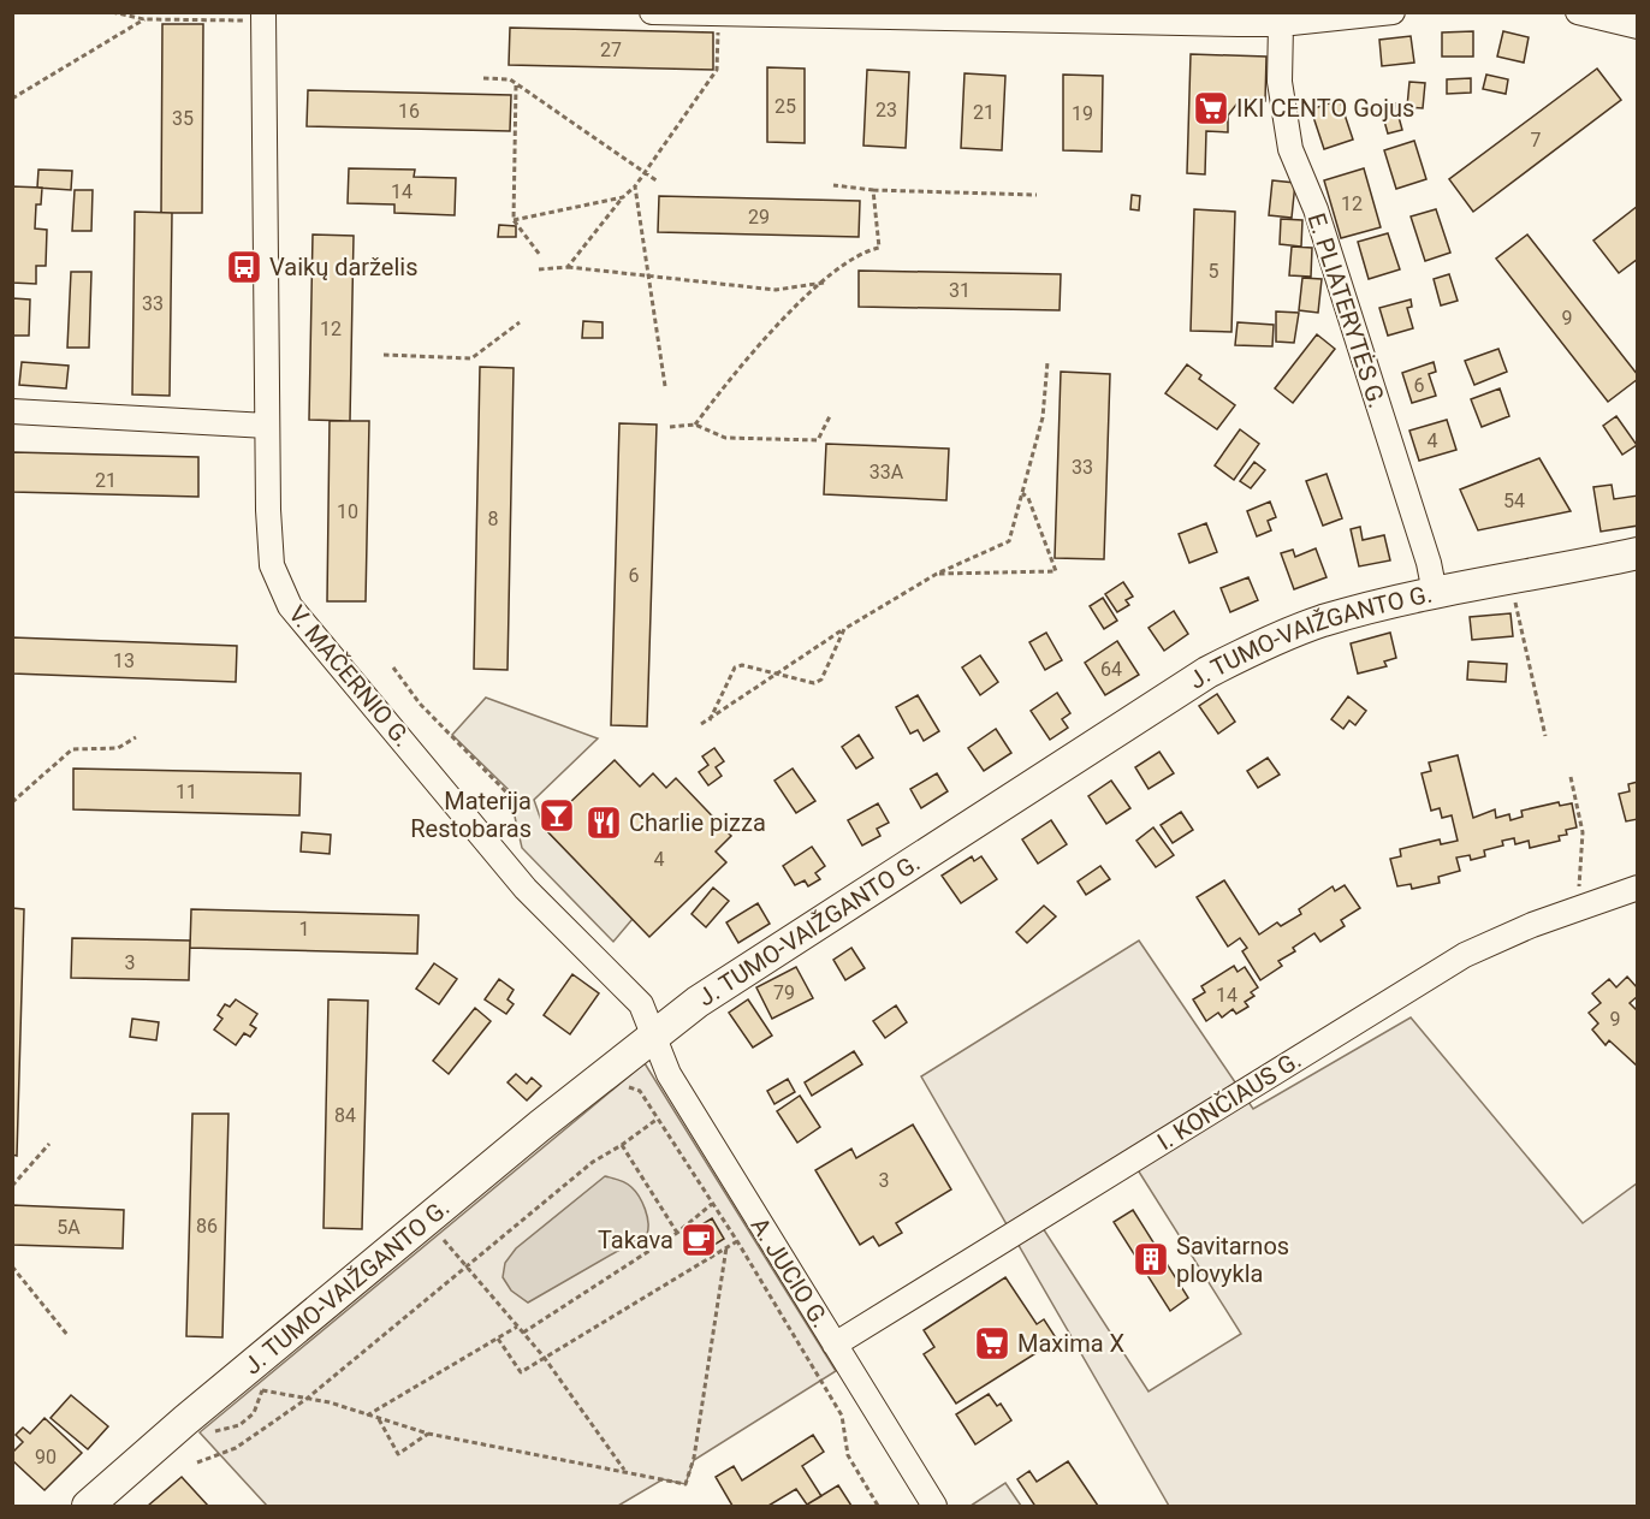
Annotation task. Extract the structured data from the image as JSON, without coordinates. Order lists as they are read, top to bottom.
{
  "streets": {
    "main road": ["J. TUMO-VAIŽGANTO G."],
    "street": [
      "E. PLIATERYTĖS G.",
      "V. MAČERNIO G.",
      "I. KONČIAUS G.",
      "A. JUCIO G."
    ]
  },
  "crossings": [
    ["E. PLIATERYTĖS G.", "J. TUMO-VAIŽGANTO G."],
    ["J. TUMO-VAIŽGANTO G.", "V. MAČERNIO G."],
    ["J. TUMO-VAIŽGANTO G.", "A. JUCIO G."],
    ["V. MAČERNIO G.", "A. JUCIO G."],
    ["I. KONČIAUS G.", "A. JUCIO G."]
  ],
  "places": {
    "supermarket": ["IKI CENTO Gojus", "Maxima X"],
    "bus stop": ["Vaikų darželis"],
    "bar": ["Materija Restobaras"],
    "restaurant": ["Charlie pizza"],
    "cafe": ["Takava"],
    "building": ["Savitarnos plovykla"]
  },
  "house_numbers": [
    "27",
    "25",
    "23",
    "16",
    "21",
    "19",
    "35",
    "7",
    "14",
    "12",
    "29",
    "5",
    "31",
    "33",
    "9",
    "12",
    "6",
    "4",
    "33",
    "33A",
    "21",
    "54",
    "10",
    "8",
    "6",
    "13",
    "64",
    "11",
    "4",
    "1",
    "3",
    "79",
    "14",
    "9",
    "84",
    "3",
    "86",
    "5A",
    "90"
  ]
}
